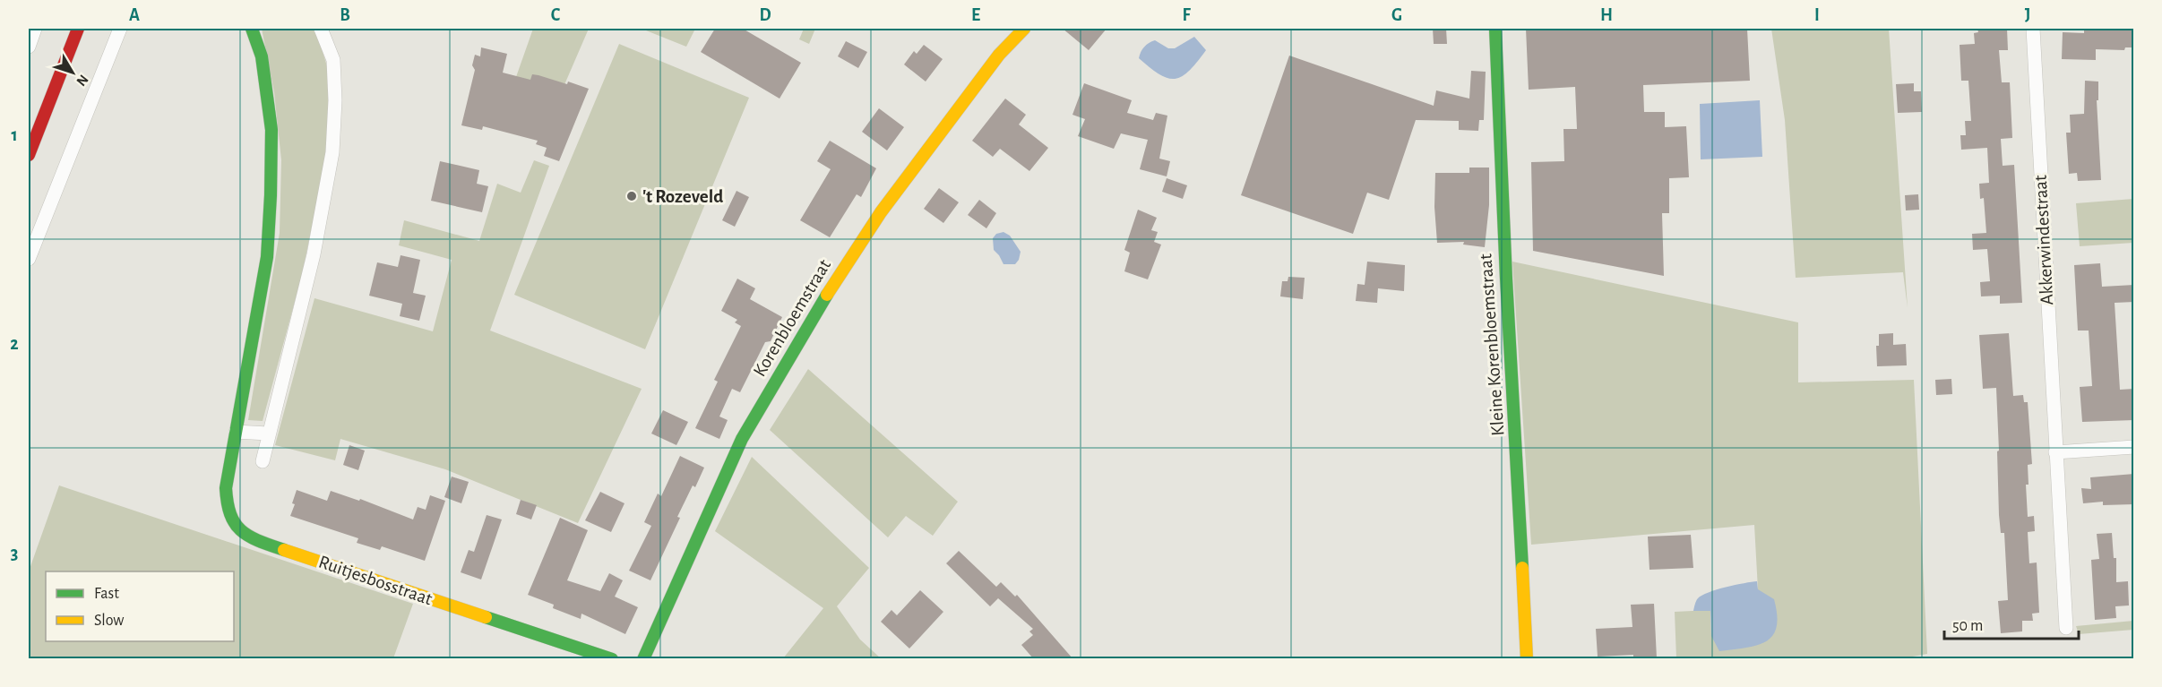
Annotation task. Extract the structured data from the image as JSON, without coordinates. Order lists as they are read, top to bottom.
{
  "streets": {
    "main road": ["Korenbloemstraat", "Kleine Korenbloemstraat", "Ruitjesbosstraat"],
    "street": ["Akkerwindestraat"]
  },
  "places": ["'t Rozeveld"],
  "legend": ["Fast", "Slow"],
  "scale_bar": "50 m",
  "north": "bottom right",
  "grid": {
    "columns": [
      "A",
      "B",
      "C",
      "D",
      "E",
      "F",
      "G",
      "H",
      "I",
      "J"
    ],
    "rows": ["1", "2", "3"]
  }
}
